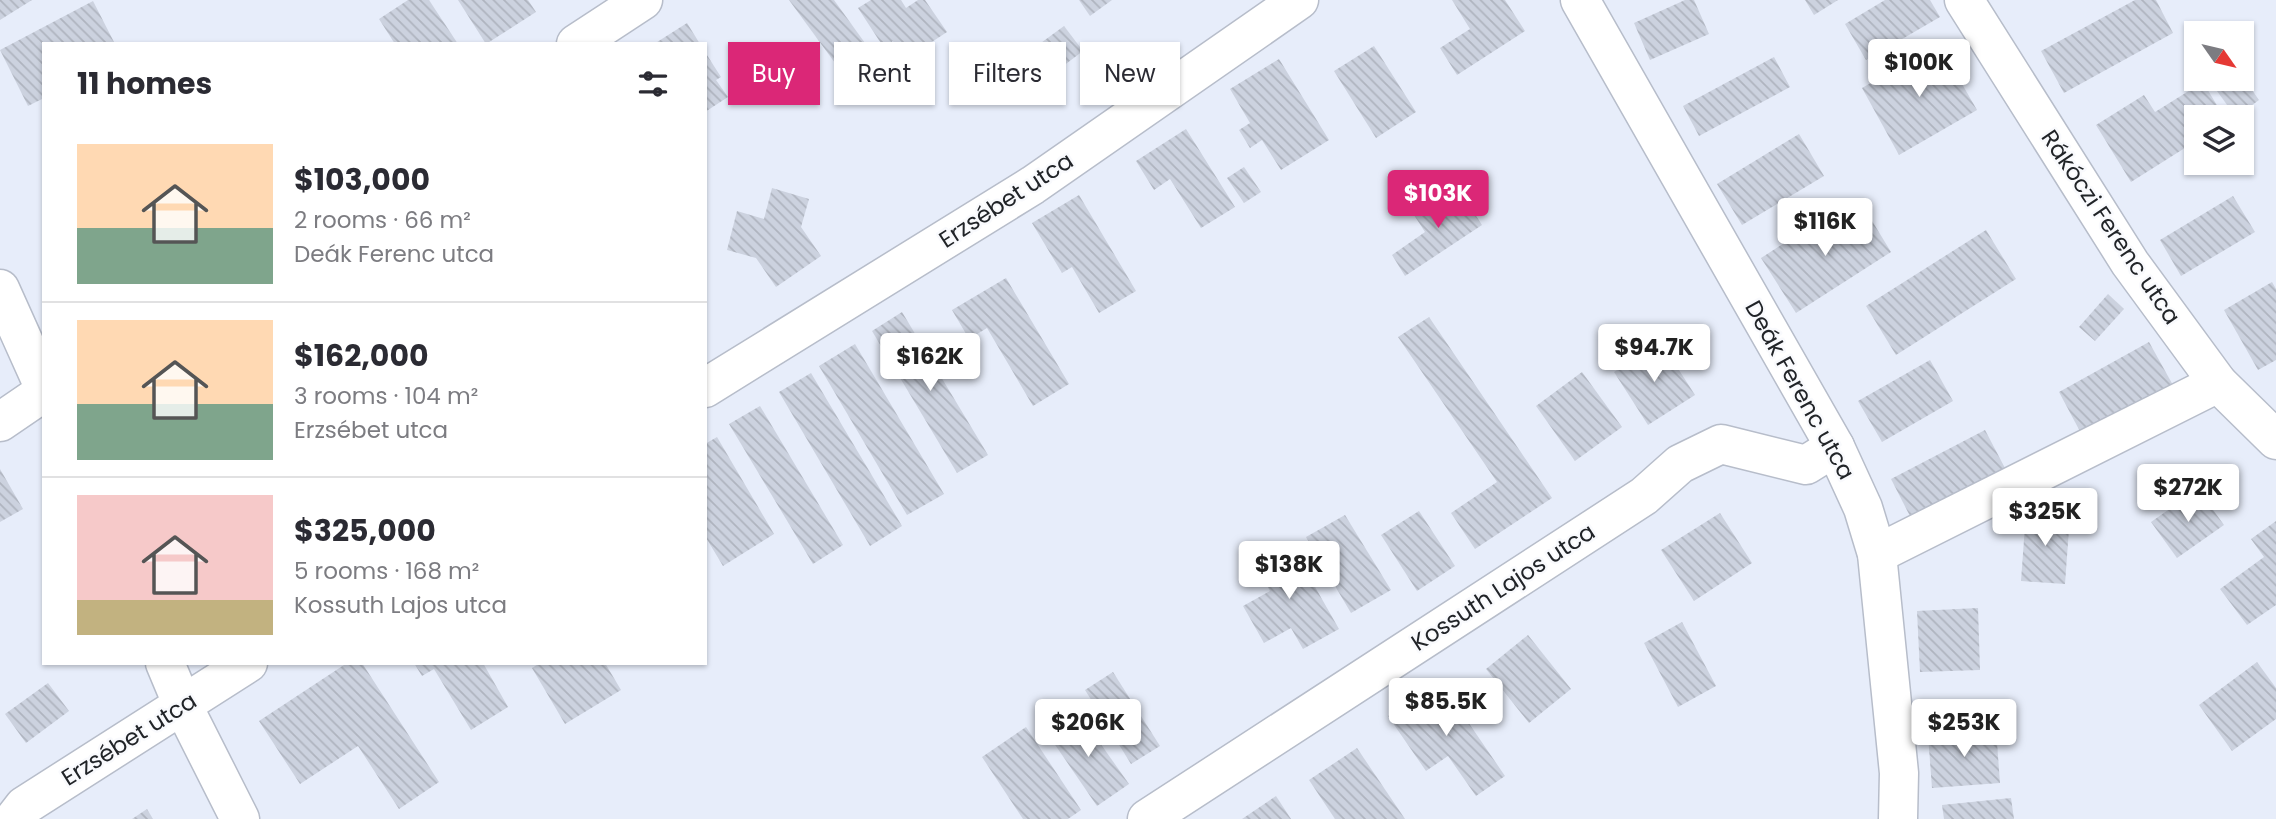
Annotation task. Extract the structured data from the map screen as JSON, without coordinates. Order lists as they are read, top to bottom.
{
  "streets": {
    "street": [
      "Erzsébet utca",
      "Rákóczi Ferenc utca",
      "Deák Ferenc utca",
      "Kossuth Lajos utca"
    ]
  },
  "crossings": [
    ["Deák Ferenc utca", "Kossuth Lajos utca"]
  ],
  "north": "bottom right",
  "page": {
    "price": [
      "$100K",
      "$103K",
      "$116K",
      "$94.7K",
      "$162K",
      "$272K",
      "$325K",
      "$138K",
      "$85.5K",
      "$206K",
      "$253K"
    ],
    "chip": [
      "Buy",
      "Rent",
      "Filters",
      "New"
    ],
    "heading": "11 homes",
    "list": [
      {
        "name": "$103,000",
        "note": "2 rooms · 66 m² · Deák Ferenc utca"
      },
      {
        "name": "$162,000",
        "note": "3 rooms · 104 m² · Erzsébet utca"
      },
      {
        "name": "$325,000",
        "note": "5 rooms · 168 m² · Kossuth Lajos utca"
      }
    ]
  }
}
